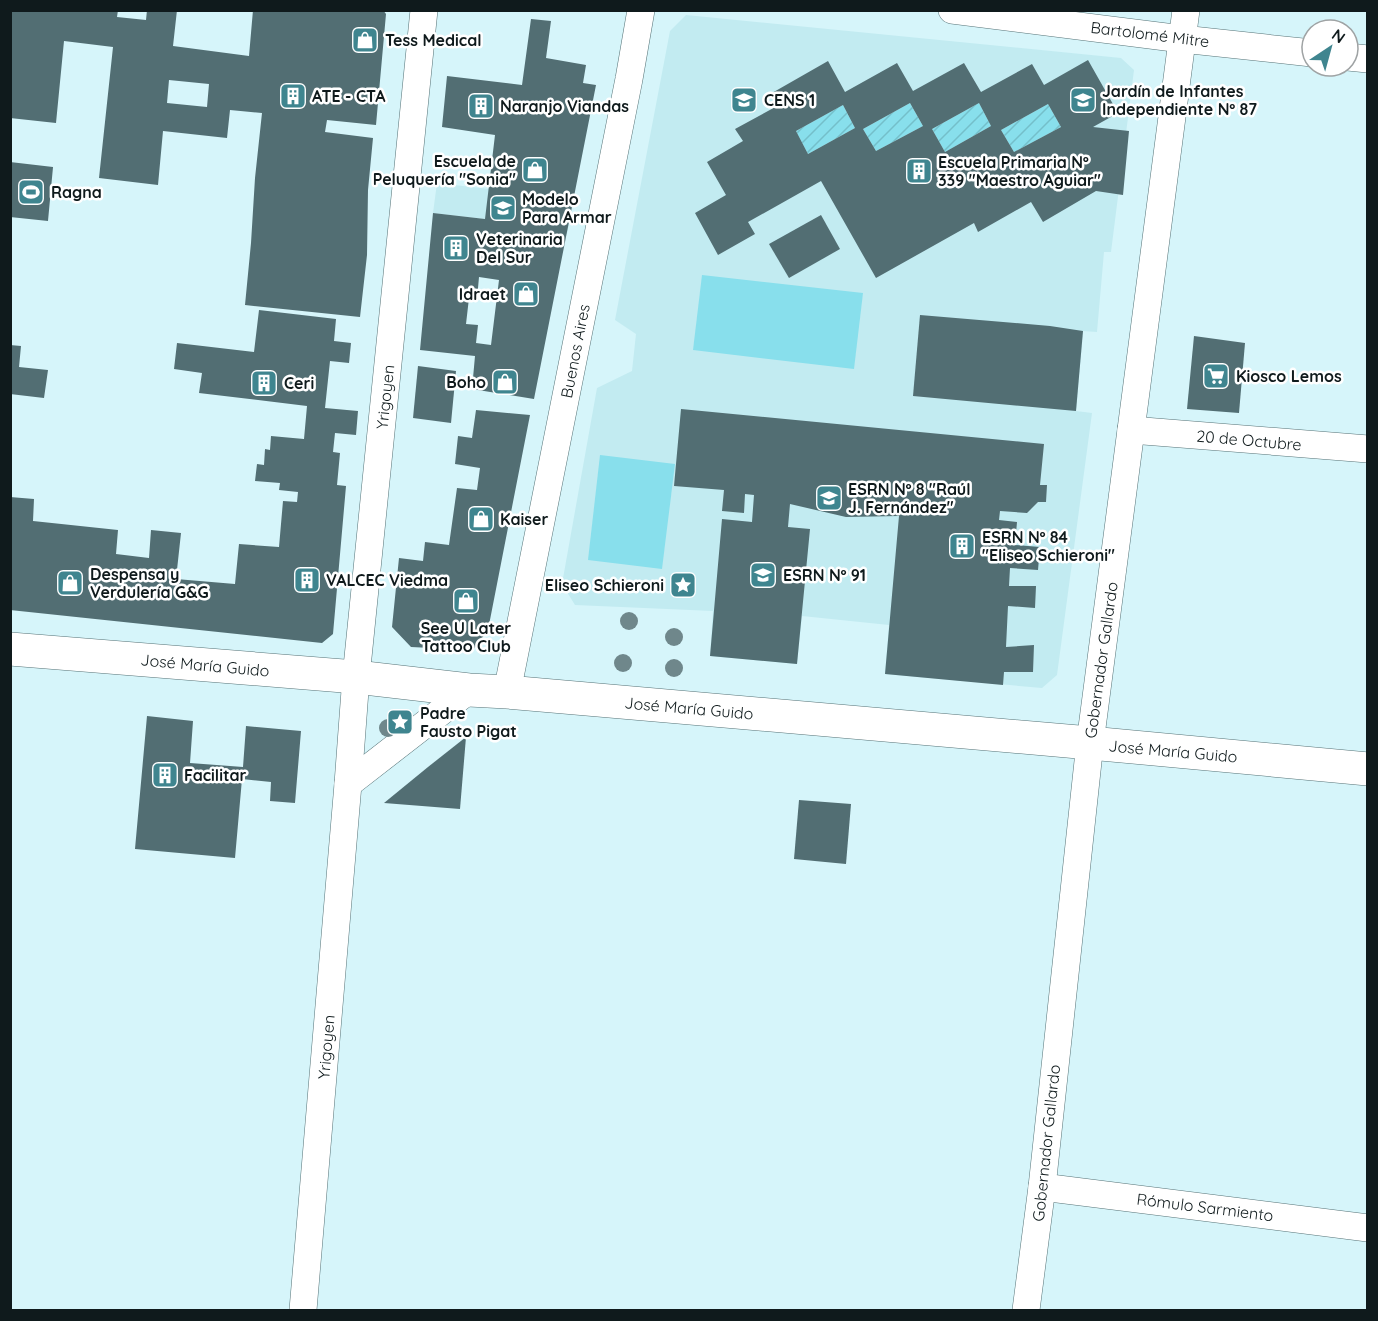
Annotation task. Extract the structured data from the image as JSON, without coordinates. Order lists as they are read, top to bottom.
{
  "streets": {
    "main road": ["José María Guido"],
    "street": [
      "Bartolomé Mitre",
      "Buenos Aires",
      "Yrigoyen",
      "20 de Octubre",
      "Gobernador Gallardo",
      "Rómulo Sarmiento"
    ]
  },
  "crossings": [
    ["Bartolomé Mitre", "Gobernador Gallardo"],
    ["Buenos Aires", "José María Guido"],
    ["Yrigoyen", "José María Guido"],
    ["20 de Octubre", "Gobernador Gallardo"],
    ["Gobernador Gallardo", "José María Guido"],
    ["Gobernador Gallardo", "Rómulo Sarmiento"]
  ],
  "places": {
    "shop": [
      "Tess Medical",
      "Escuela de Peluquería \"Sonia\"",
      "Idraet",
      "Boho",
      "Kaiser",
      "Despensa y Verdulería G&G",
      "See U Later Tattoo Club"
    ],
    "building": [
      "ATE - CTA",
      "Naranjo Viandas",
      "Escuela Primaria Nº 339 \"Maestro Aguiar\"",
      "Veterinaria Del Sur",
      "Ceri",
      "ESRN Nº 84 \"Eliseo Schieroni\"",
      "VALCEC Viedma",
      "Facilitar"
    ],
    "school or university": [
      "CENS 1",
      "Jardín de Infantes Independiente Nº 87",
      "Modelo Para Armar",
      "ESRN Nº 8 \"Raúl J. Fernández\"",
      "ESRN Nº 91"
    ],
    "sports": ["Ragna"],
    "supermarket": ["Kiosco Lemos"],
    "place": ["Eliseo Schieroni", "Padre Fausto Pigat"]
  },
  "north": "top right"
}
